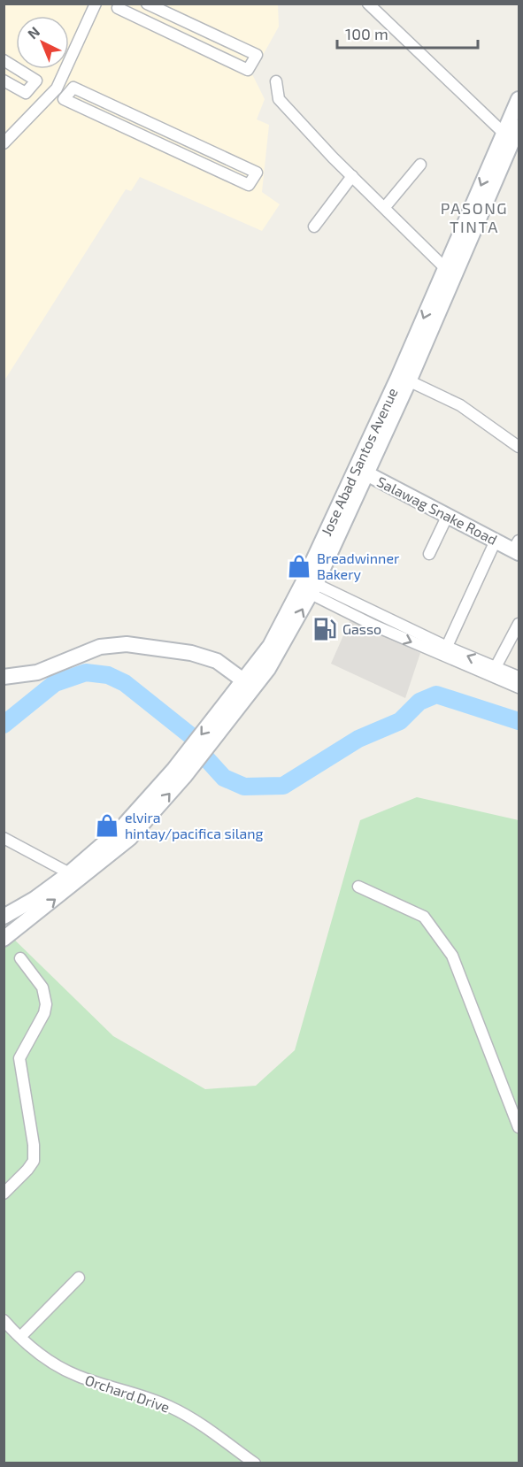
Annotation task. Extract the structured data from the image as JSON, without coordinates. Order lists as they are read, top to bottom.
{
  "streets": {
    "main road": ["Jose Abad Santos Avenue", "Salawag Snake Road"],
    "street": ["Orchard Drive"]
  },
  "crossings": [
    ["Jose Abad Santos Avenue", "Salawag Snake Road"]
  ],
  "districts": ["PASONG TINTA"],
  "places": {
    "shop": ["Breadwinner Bakery", "elvira hintay/pacifica silang"],
    "fuel station": ["Gasso"]
  },
  "scale_bar": "100 m",
  "north": "top left"
}
